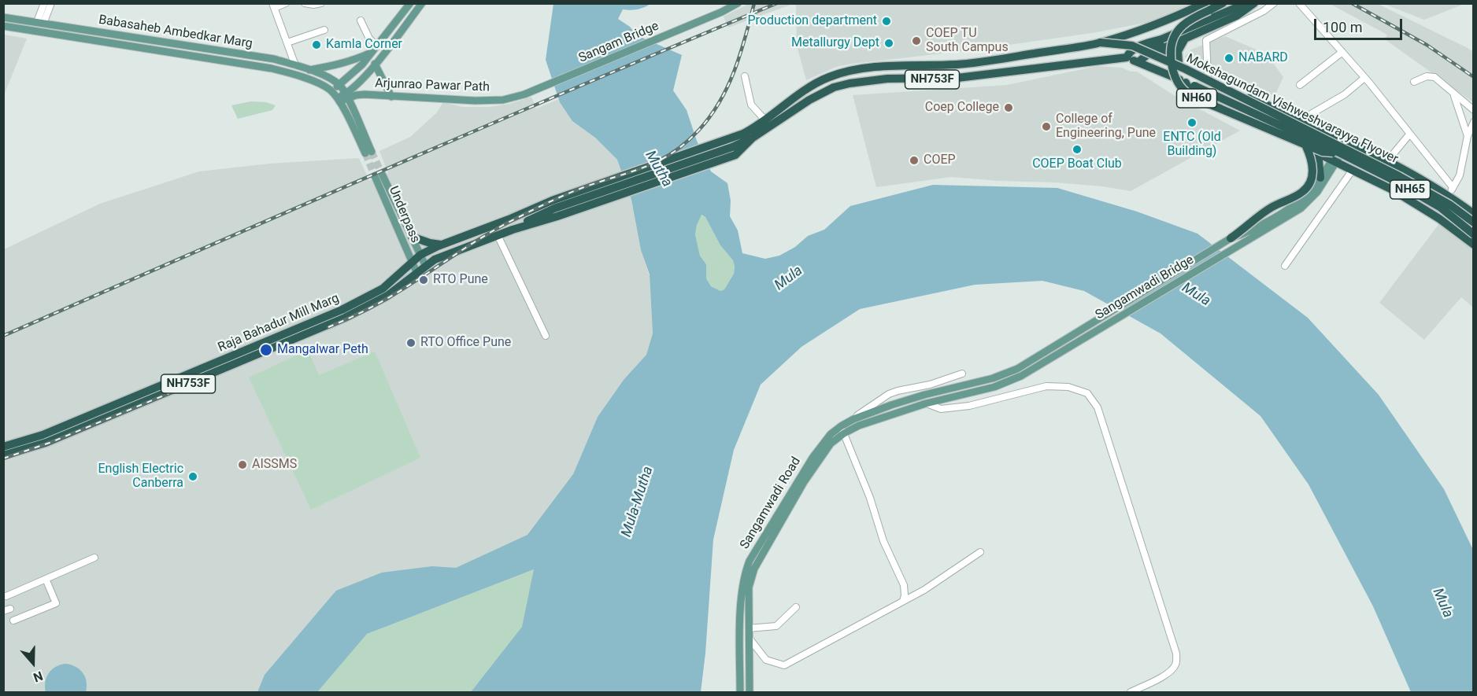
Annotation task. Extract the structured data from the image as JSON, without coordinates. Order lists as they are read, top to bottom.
{
  "streets": {
    "highway": [
      "NH753F",
      "NH60",
      "Mokshagundam Vishweshvarayya Flyover",
      "NH65",
      "Raja Bahadur Mill Marg"
    ],
    "main road": [
      "Babasaheb Ambedkar Marg",
      "Sangam Bridge",
      "Arjunrao Pawar Path",
      "Underpass",
      "Sangamwadi Bridge",
      "Sangamwadi Road"
    ]
  },
  "crossings": [
    ["Sangam Bridge", "Arjunrao Pawar Path"],
    ["NH753F", "Mokshagundam Vishweshvarayya Flyover"],
    ["NH753F", "Raja Bahadur Mill Marg"],
    ["NH60", "Mokshagundam Vishweshvarayya Flyover"],
    ["NH60", "Sangamwadi Bridge"],
    ["Mokshagundam Vishweshvarayya Flyover", "Sangamwadi Bridge"],
    ["Underpass", "Raja Bahadur Mill Marg"],
    ["Sangamwadi Bridge", "Sangamwadi Road"]
  ],
  "water": ["Mutha", "Mula", "Mula-Mutha"],
  "places": [
    "Production department",
    "COEP TU South Campus",
    "Metallurgy Dept",
    "Kamla Corner",
    "NABARD",
    "Coep College",
    "ENTC (Old Building)",
    "College of Engineering, Pune",
    "COEP Boat Club",
    "COEP",
    "RTO Pune",
    "RTO Office Pune",
    "Mangalwar Peth",
    "AISSMS",
    "English Electric Canberra"
  ],
  "scale_bar": "100 m",
  "north": "bottom"
}
